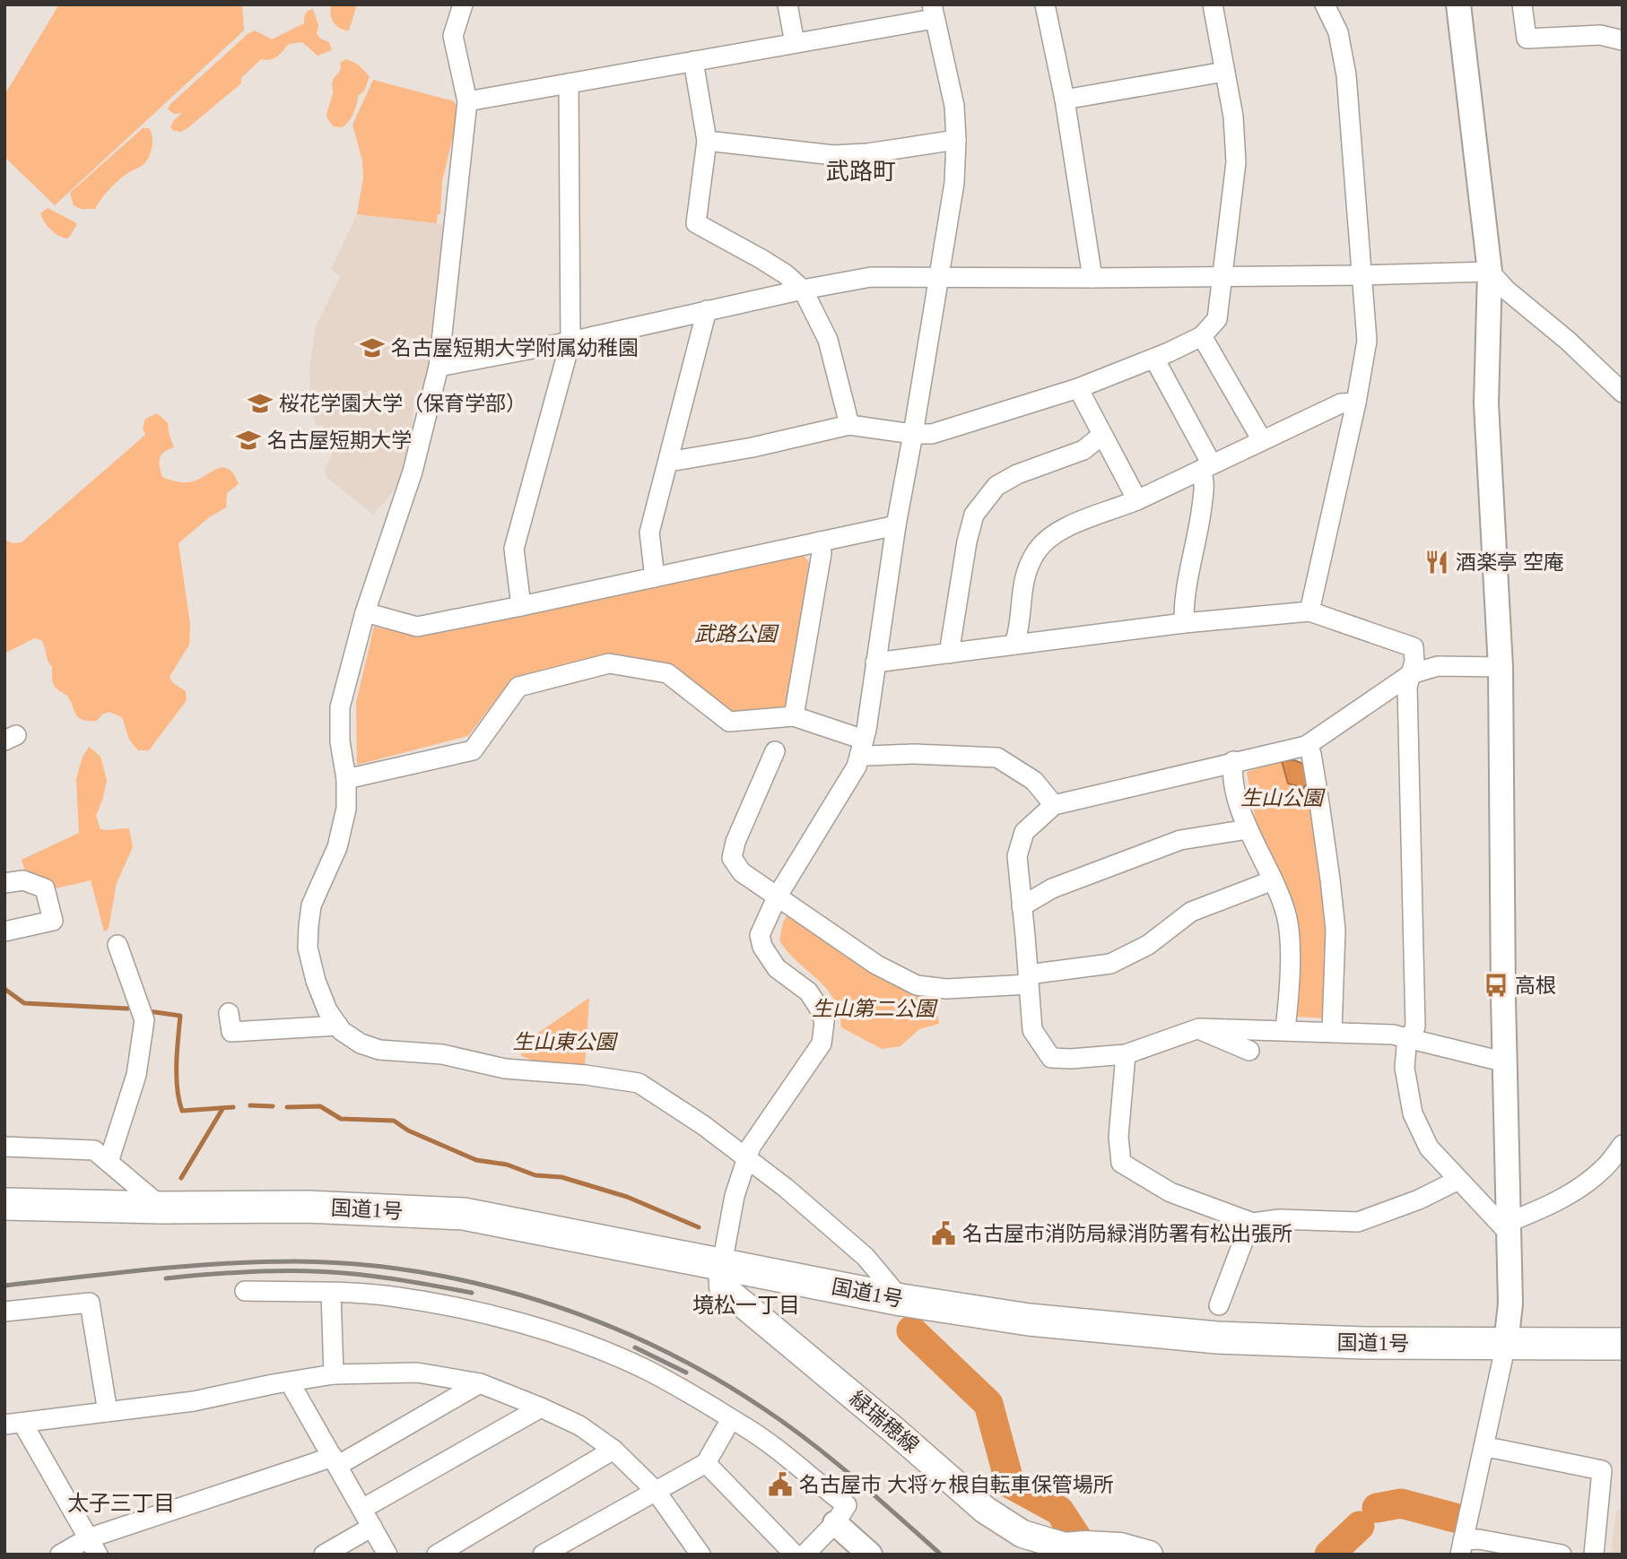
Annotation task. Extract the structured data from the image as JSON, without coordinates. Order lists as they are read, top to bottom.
{
  "streets": {
    "highway": ["国道1号"],
    "main road": ["緑瑞穂線"]
  },
  "crossings": [
    ["国道1号", "緑瑞穂線"]
  ],
  "districts": ["武路町", "境松一丁目", "太子三丁目"],
  "parks": [
    "武路公園",
    "生山公園",
    "生山第二公園",
    "生山東公園"
  ],
  "places": {
    "school or university": ["名古屋短期大学附属幼稚園", "桜花学園大学（保育学部）", "名古屋短期大学"],
    "restaurant": ["酒楽亭 空庵"],
    "bus stop": ["高根"],
    "public building": ["名古屋市消防局緑消防署有松出張所", "名古屋市 大将ヶ根自転車保管場所"]
  }
}
